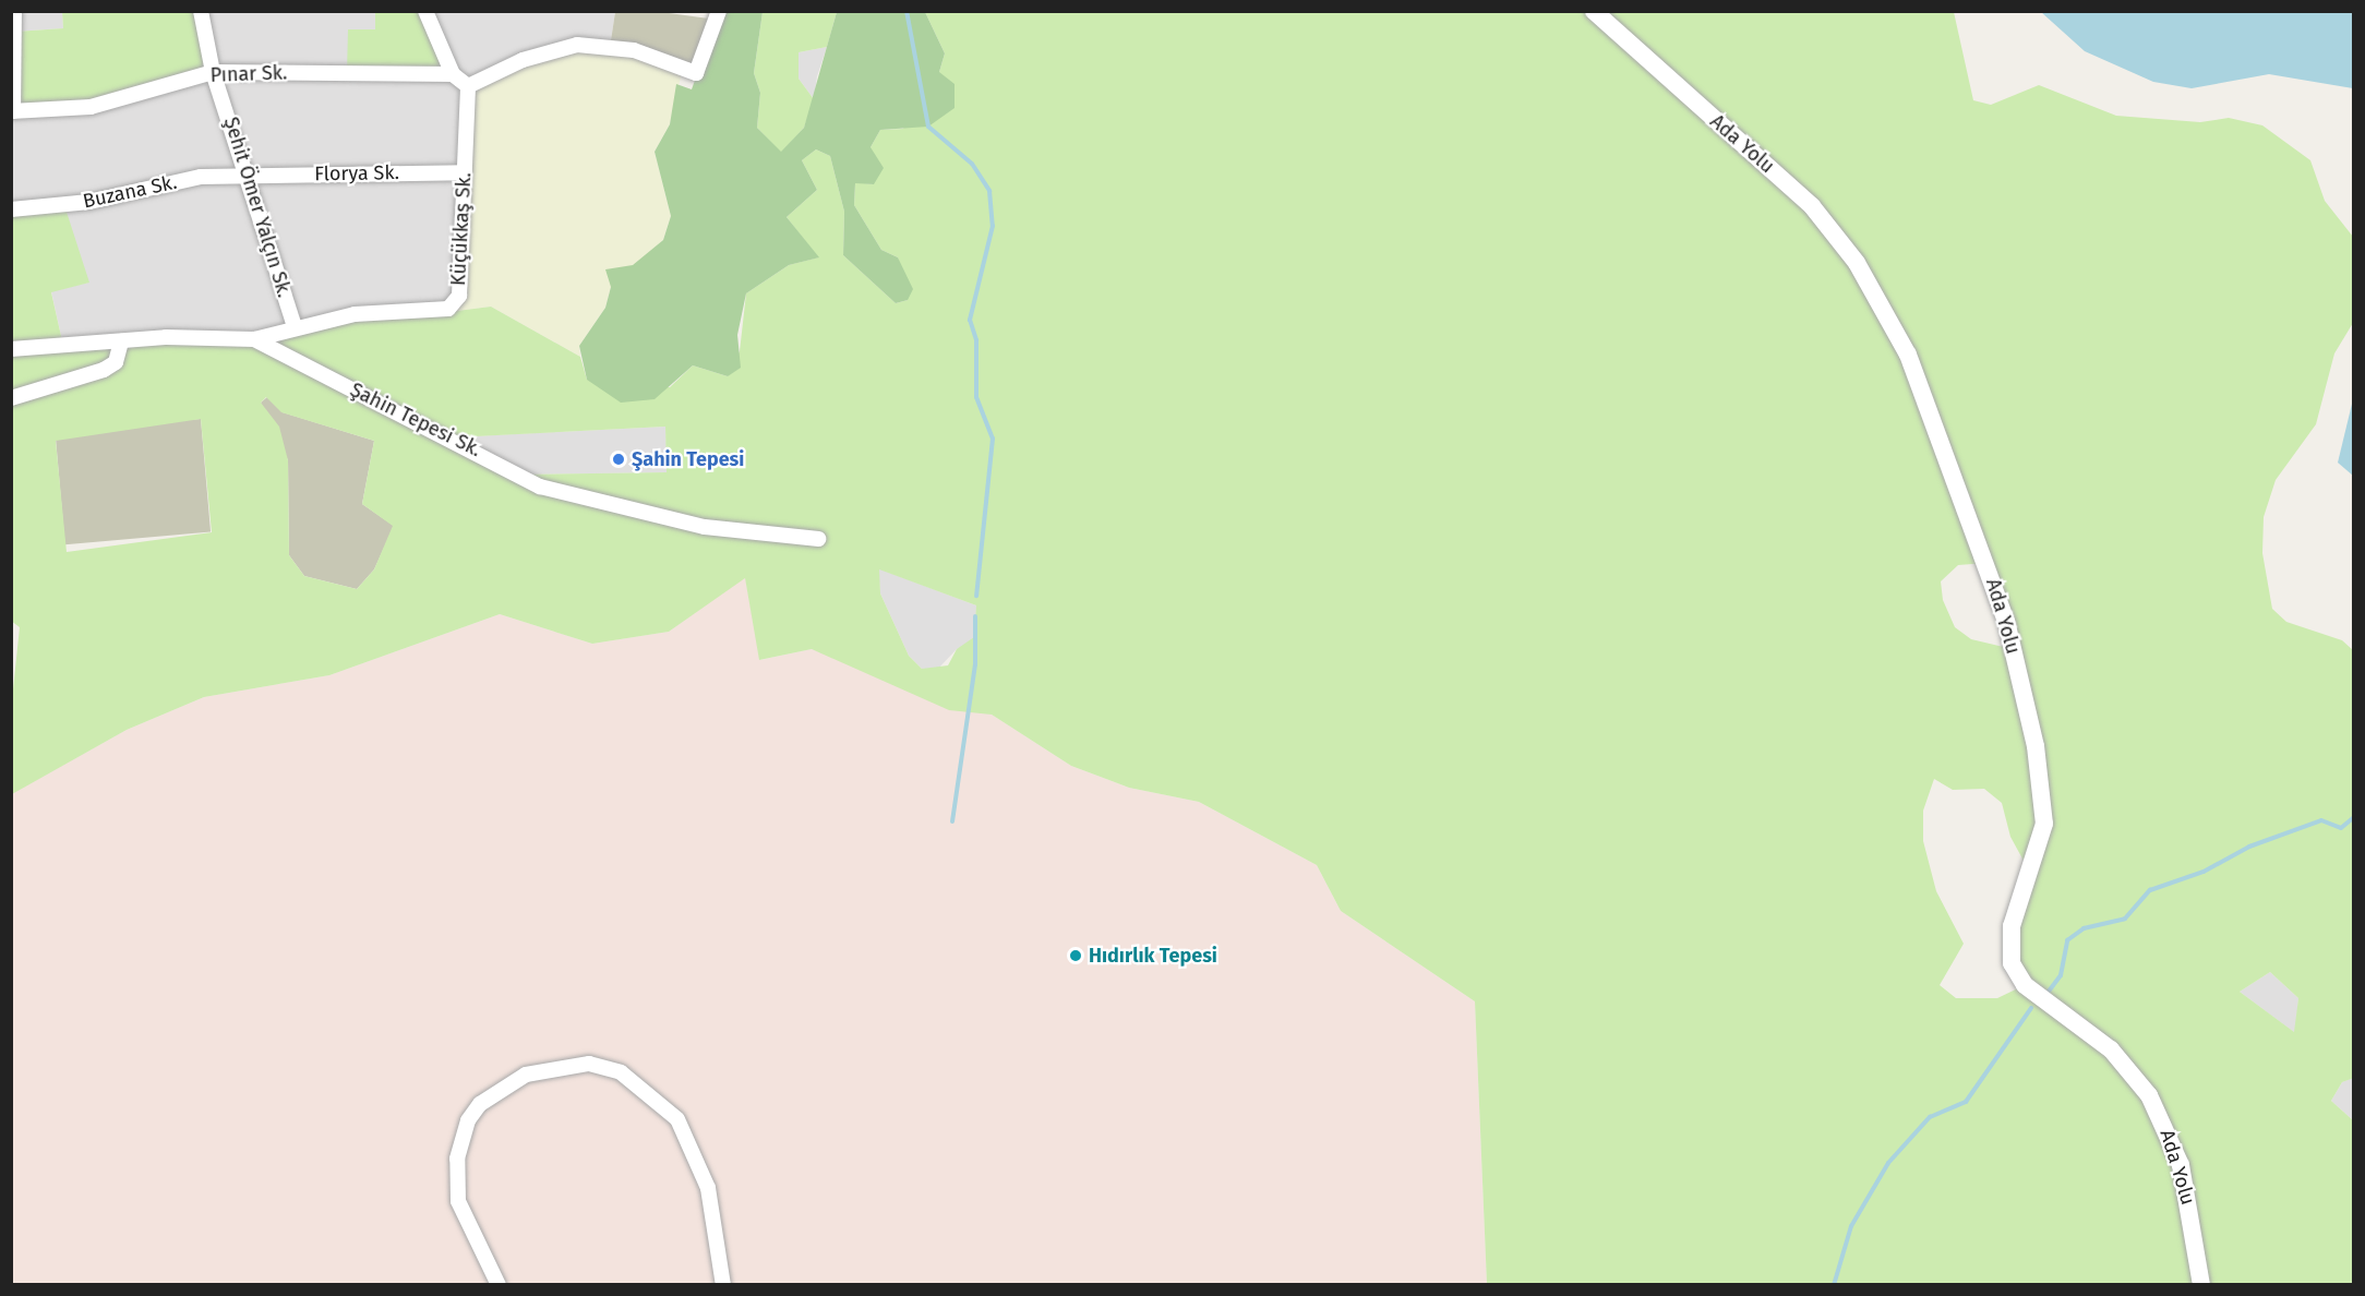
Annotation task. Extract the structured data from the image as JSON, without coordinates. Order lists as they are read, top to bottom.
{
  "streets": {
    "street": [
      "Pınar Sk.",
      "Ada Yolu",
      "Florya Sk.",
      "Buzana Sk.",
      "Şehit Ömer Yalçın Sk.",
      "Küçükkaş Sk.",
      "Şahin Tepesi Sk."
    ]
  },
  "crossings": [
    ["Pınar Sk.", "Şehit Ömer Yalçın Sk."],
    ["Florya Sk.", "Buzana Sk."],
    ["Florya Sk.", "Şehit Ömer Yalçın Sk."],
    ["Florya Sk.", "Küçükkaş Sk."],
    ["Buzana Sk.", "Şehit Ömer Yalçın Sk."],
    ["Şehit Ömer Yalçın Sk.", "Küçükkaş Sk."],
    ["Küçükkaş Sk.", "Şahin Tepesi Sk."]
  ],
  "places": ["Şahin Tepesi", "Hıdırlık Tepesi"]
}
